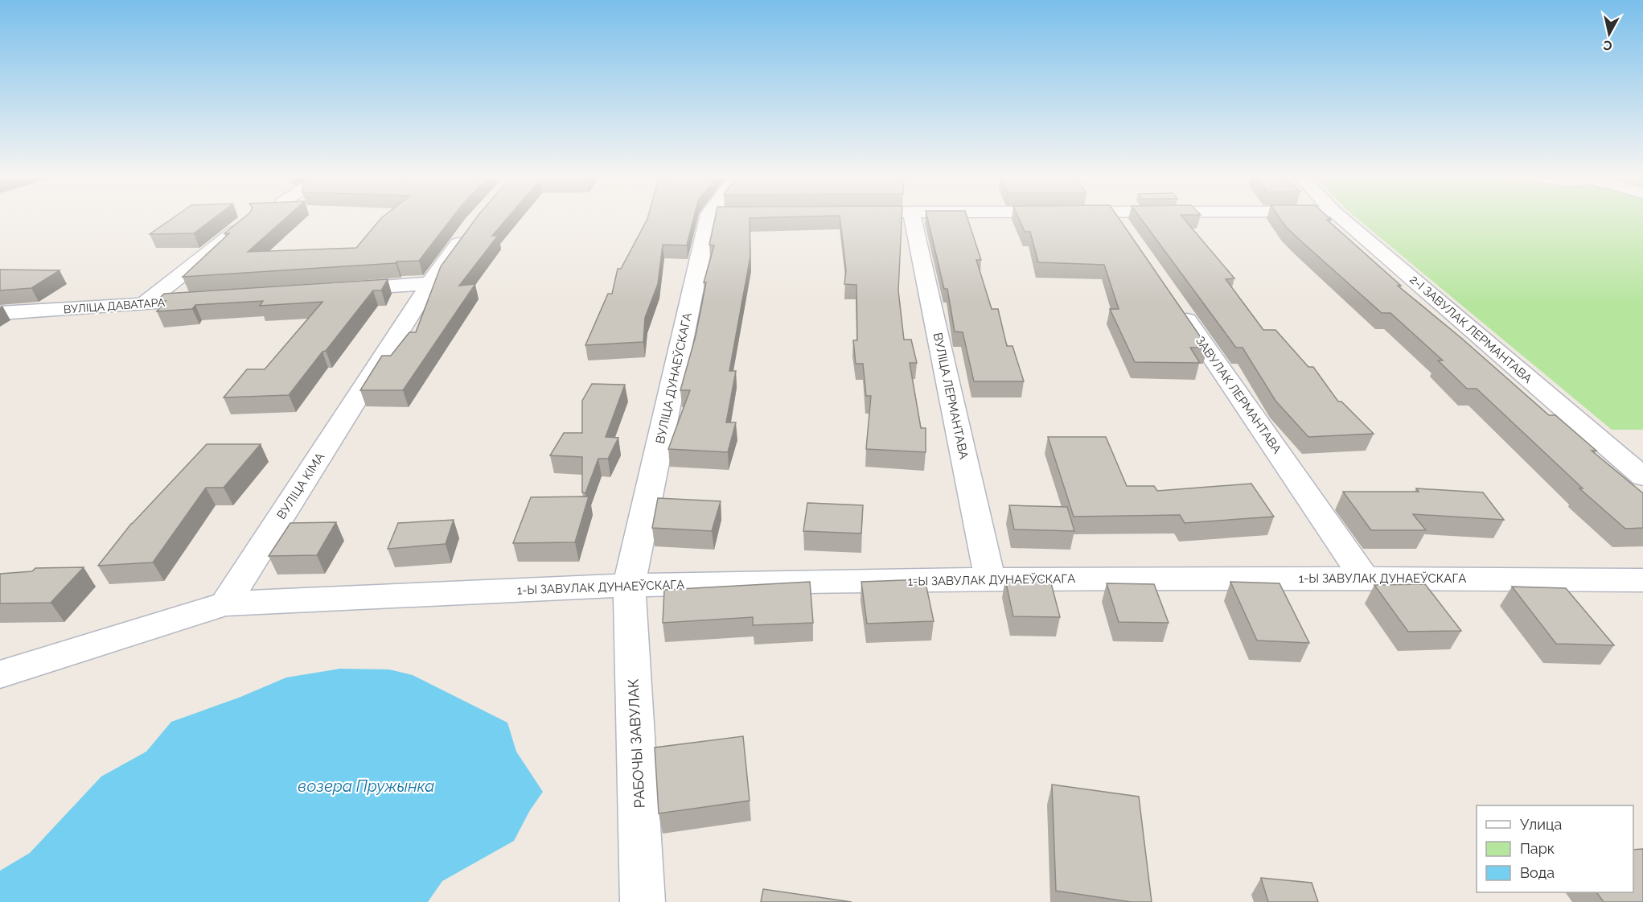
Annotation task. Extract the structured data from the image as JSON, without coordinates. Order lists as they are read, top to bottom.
{
  "streets": {
    "street": [
      "ВУЛІЦА ДАВАТАРА",
      "2-І ЗАВУЛАК ЛЕРМАНТАВА",
      "ВУЛІЦА ДУНАЕЎСКАГА",
      "ЗАВУЛАК ЛЕРМАНТАВА",
      "ВУЛІЦА ЛЕРМАНТАВА",
      "ВУЛІЦА КІМА",
      "1-Ы ЗАВУЛАК ДУНАЕЎСКАГА",
      "РАБОЧЫ ЗАВУЛАК"
    ]
  },
  "crossings": [
    ["ВУЛІЦА ДУНАЕЎСКАГА", "1-Ы ЗАВУЛАК ДУНАЕЎСКАГА"],
    ["ВУЛІЦА ДУНАЕЎСКАГА", "РАБОЧЫ ЗАВУЛАК"],
    ["ЗАВУЛАК ЛЕРМАНТАВА", "1-Ы ЗАВУЛАК ДУНАЕЎСКАГА"],
    ["ВУЛІЦА ЛЕРМАНТАВА", "1-Ы ЗАВУЛАК ДУНАЕЎСКАГА"],
    ["ВУЛІЦА КІМА", "1-Ы ЗАВУЛАК ДУНАЕЎСКАГА"],
    ["1-Ы ЗАВУЛАК ДУНАЕЎСКАГА", "РАБОЧЫ ЗАВУЛАК"]
  ],
  "water": ["возера Пружынка"],
  "legend": ["Улица", "Парк", "Вода"],
  "north": "bottom"
}
